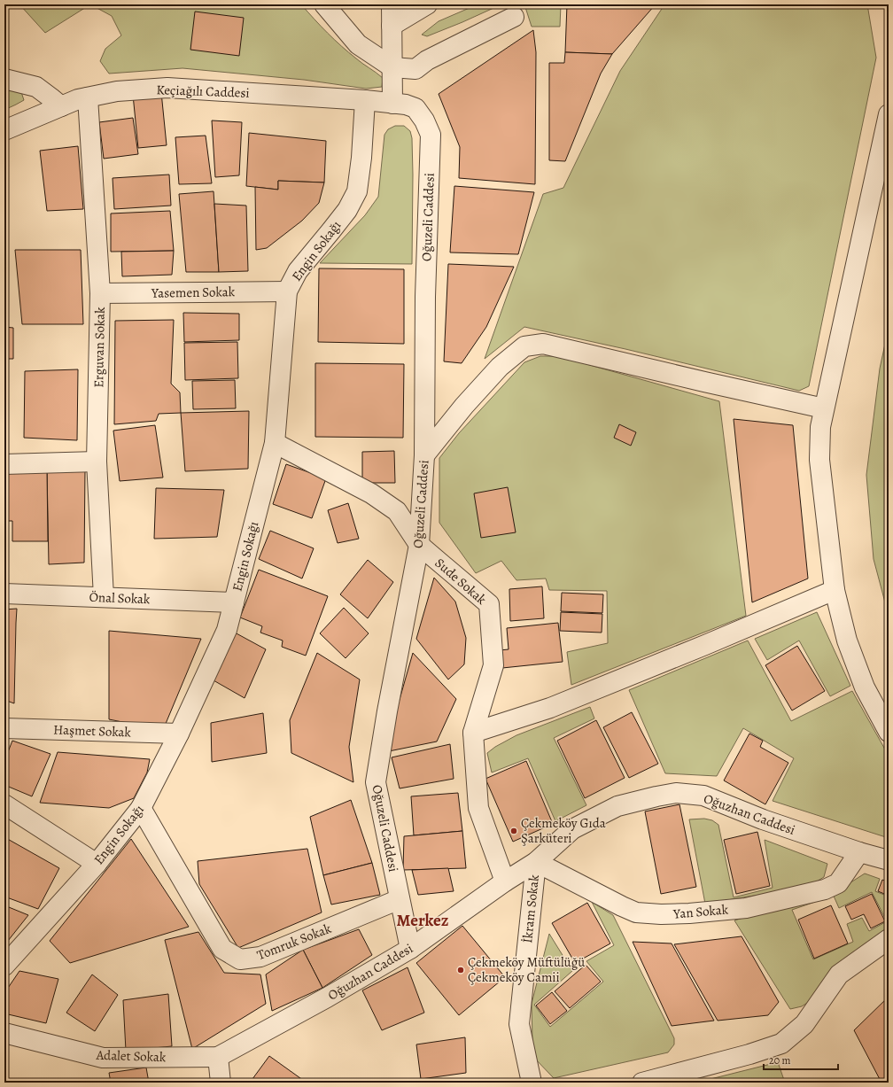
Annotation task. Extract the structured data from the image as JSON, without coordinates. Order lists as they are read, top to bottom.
{
  "streets": {
    "street": [
      "Keçiağılı Caddesi",
      "Oğuzeli Caddesi",
      "Engin Sokağı",
      "Yasemen Sokak",
      "Erguvan Sokak",
      "Sude Sokak",
      "Önal Sokak",
      "Haşmet Sokak",
      "Oğuzhan Caddesi",
      "İkram Sokak",
      "Yan Sokak",
      "Tomruk Sokak",
      "Adalet Sokak"
    ]
  },
  "crossings": [
    ["Keçiağılı Caddesi", "Oğuzeli Caddesi"],
    ["Keçiağılı Caddesi", "Engin Sokağı"],
    ["Keçiağılı Caddesi", "Erguvan Sokak"],
    ["Oğuzeli Caddesi", "Engin Sokağı"],
    ["Oğuzeli Caddesi", "Sude Sokak"],
    ["Oğuzeli Caddesi", "Oğuzhan Caddesi"],
    ["Oğuzeli Caddesi", "Tomruk Sokak"],
    ["Engin Sokağı", "Yasemen Sokak"],
    ["Engin Sokağı", "Sude Sokak"],
    ["Engin Sokağı", "Önal Sokak"],
    ["Engin Sokağı", "Haşmet Sokak"],
    ["Engin Sokağı", "Tomruk Sokak"],
    ["Yasemen Sokak", "Erguvan Sokak"],
    ["Erguvan Sokak", "Önal Sokak"],
    ["Sude Sokak", "Oğuzhan Caddesi"],
    ["Oğuzhan Caddesi", "İkram Sokak"],
    ["Oğuzhan Caddesi", "Yan Sokak"],
    ["Oğuzhan Caddesi", "Adalet Sokak"],
    ["İkram Sokak", "Yan Sokak"]
  ],
  "districts": ["Merkez"],
  "places": ["Çekmeköy Gıda Şarküteri", "Çekmeköy Müftülüğü Çekmeköy Camii"],
  "scale_bar": "20 m"
}
